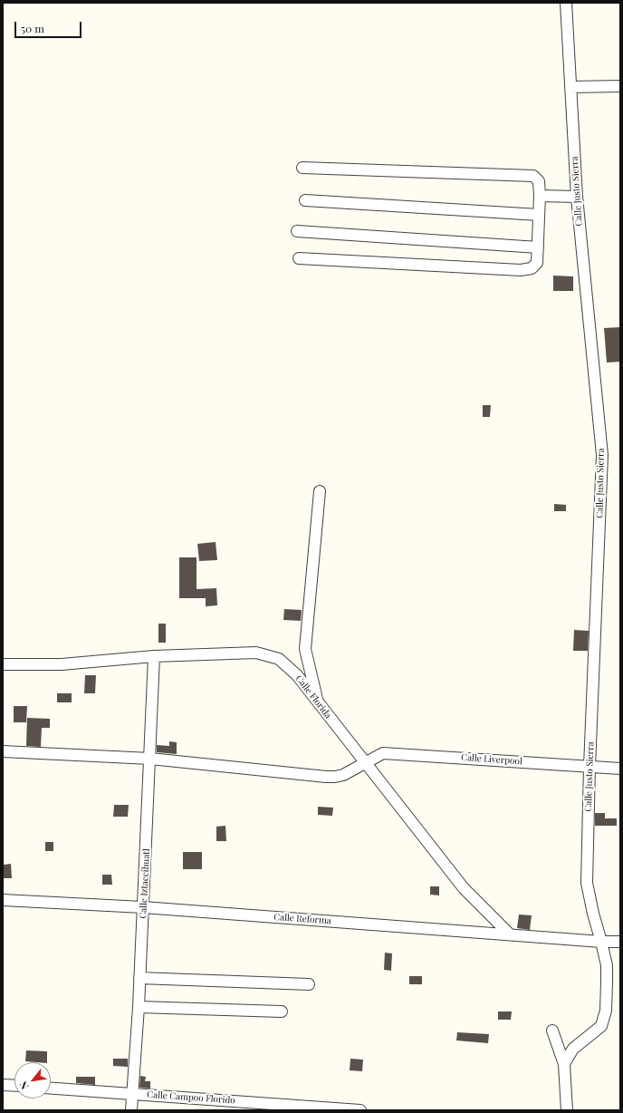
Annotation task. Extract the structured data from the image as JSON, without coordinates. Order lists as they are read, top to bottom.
{
  "streets": {
    "street": [
      "Calle Justo Sierra",
      "Calle Florida",
      "Calle Liverpool",
      "Calle Iztaccíhuatl",
      "Calle Reforma",
      "Calle Campoo Florido"
    ]
  },
  "crossings": [
    ["Calle Justo Sierra", "Calle Liverpool"],
    ["Calle Justo Sierra", "Calle Reforma"],
    ["Calle Florida", "Calle Liverpool"],
    ["Calle Florida", "Calle Iztaccíhuatl"],
    ["Calle Florida", "Calle Reforma"],
    ["Calle Liverpool", "Calle Iztaccíhuatl"],
    ["Calle Iztaccíhuatl", "Calle Reforma"],
    ["Calle Iztaccíhuatl", "Calle Campoo Florido"]
  ],
  "scale_bar": "50 m",
  "north": "bottom left"
}
